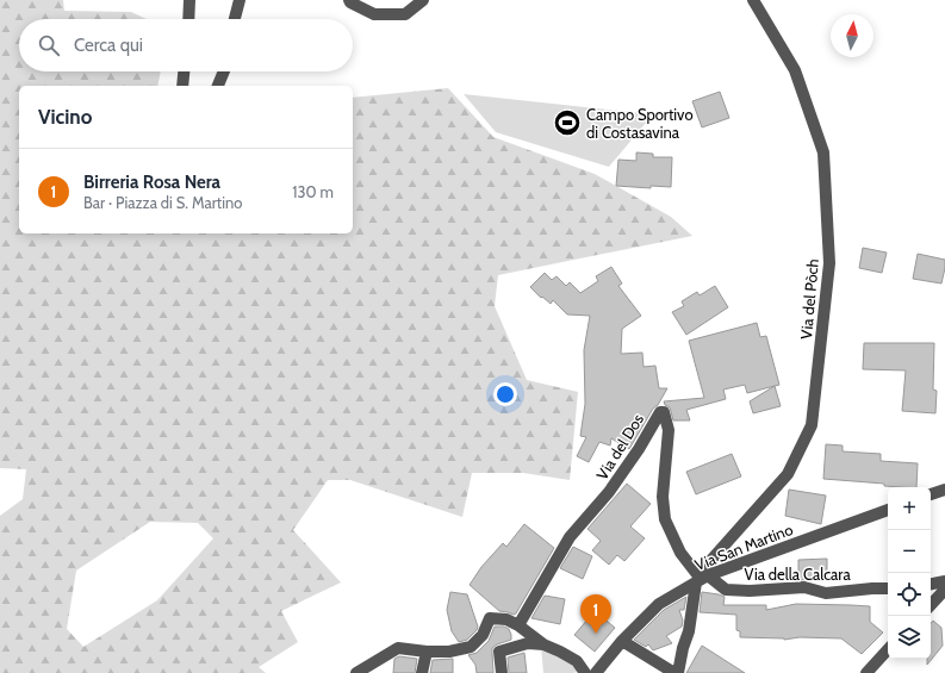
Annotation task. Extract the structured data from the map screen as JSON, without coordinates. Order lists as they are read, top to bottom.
{
  "streets": {
    "street": [
      "Via del Pòch",
      "Via del Dos",
      "Via San Martino",
      "Via della Calcara"
    ]
  },
  "crossings": [
    ["Via del Pòch", "Via del Dos"],
    ["Via del Pòch", "Via San Martino"],
    ["Via del Pòch", "Via della Calcara"],
    ["Via del Dos", "Via San Martino"],
    ["Via del Dos", "Via della Calcara"],
    ["Via San Martino", "Via della Calcara"]
  ],
  "places": {
    "sports": ["Campo Sportivo di Costasavina"]
  },
  "north": "top",
  "page": {
    "search": "Cerca qui",
    "heading": "Vicino",
    "list": [
      {
        "mark": "1",
        "name": "Birreria Rosa Nera",
        "note": "Bar · Piazza di S. Martino",
        "value": "130 m"
      }
    ],
    "map_buttons": ["+", "−"],
    "pins": "1"
  }
}
